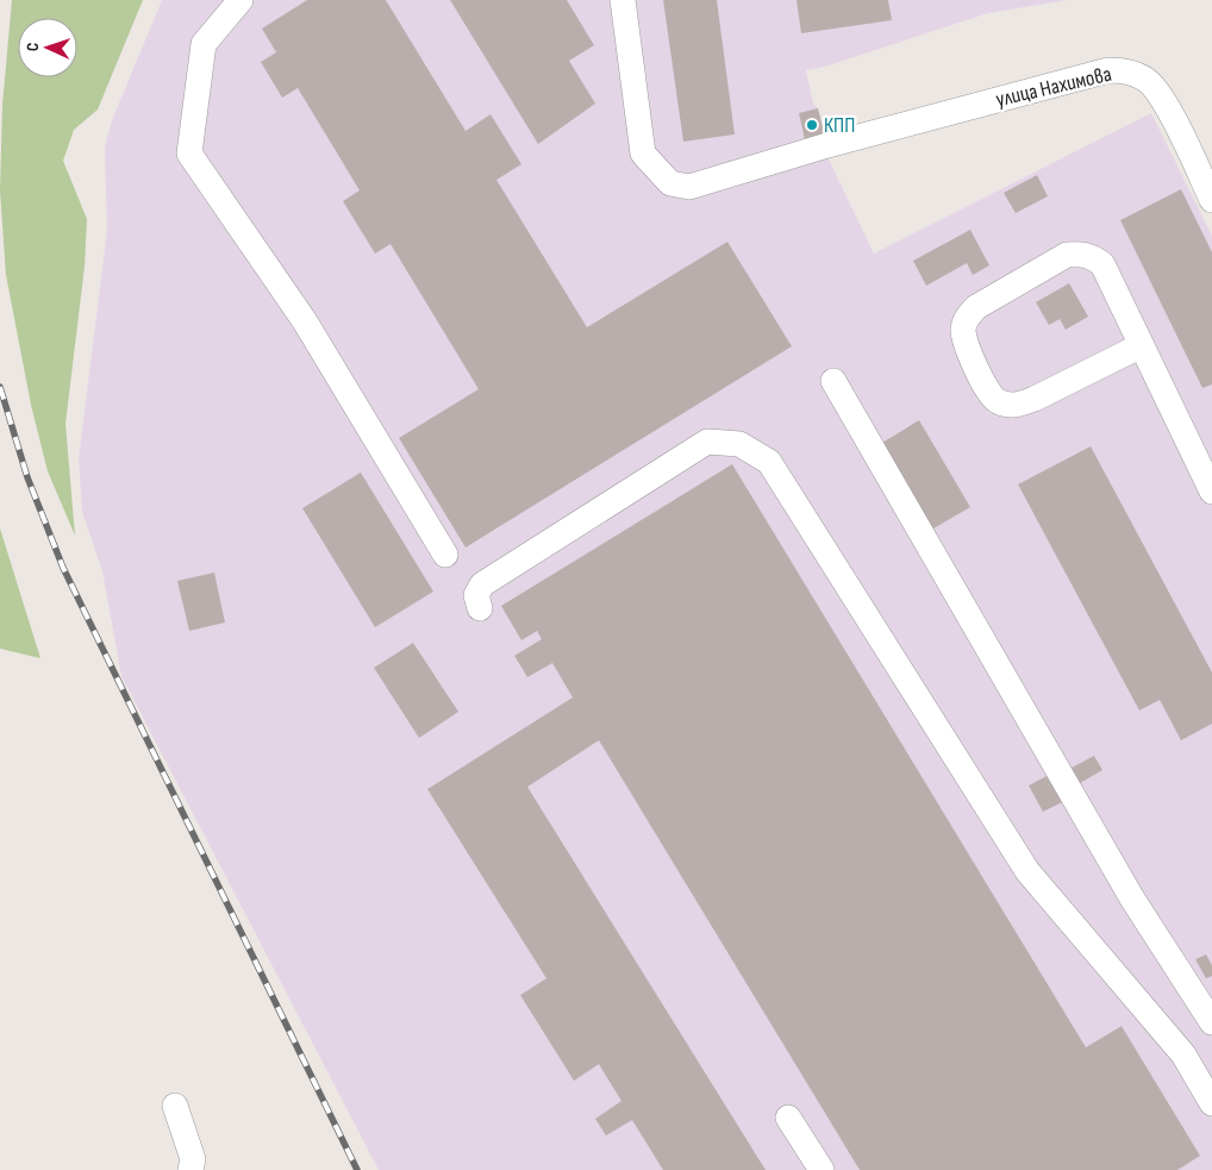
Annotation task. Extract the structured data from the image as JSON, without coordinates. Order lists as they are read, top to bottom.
{
  "streets": {
    "street": ["улица Нахимова"]
  },
  "places": ["КПП"],
  "north": "left"
}
